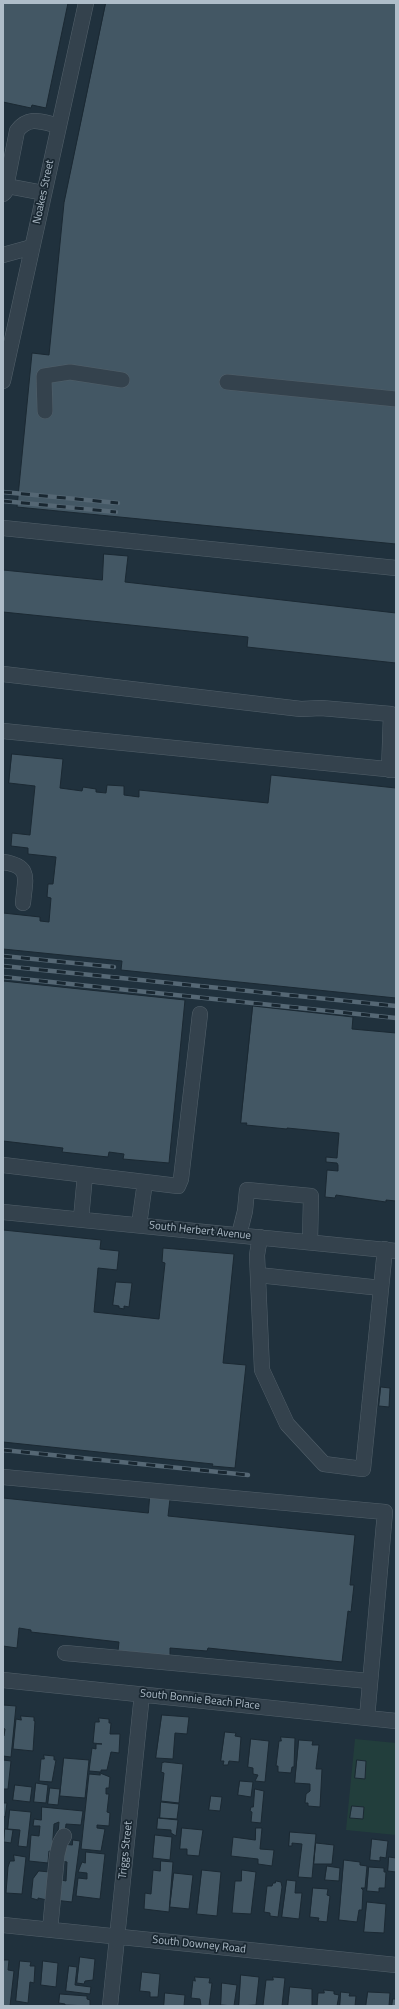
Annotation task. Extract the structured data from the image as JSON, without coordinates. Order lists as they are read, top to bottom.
{
  "streets": {
    "street": [
      "Noakes Street",
      "South Herbert Avenue",
      "South Bonnie Beach Place",
      "Triggs Street",
      "South Downey Road"
    ]
  },
  "crossings": [
    ["South Bonnie Beach Place", "Triggs Street"],
    ["Triggs Street", "South Downey Road"]
  ]
}
